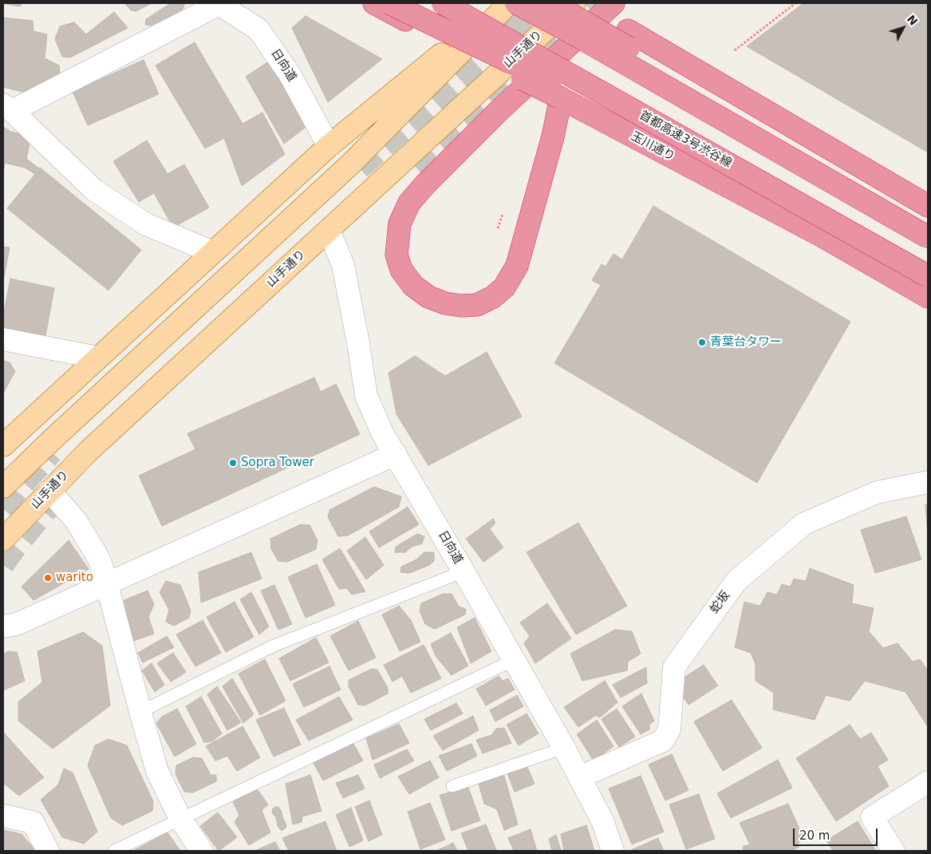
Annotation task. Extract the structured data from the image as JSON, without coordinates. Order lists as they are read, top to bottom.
{
  "streets": {
    "highway": ["首都高速3号渋谷線", "玉川通り"],
    "main road": ["山手通り"],
    "street": ["日向道", "蛇坂"]
  },
  "crossings": [
    ["山手通り", "日向道"],
    ["日向道", "蛇坂"]
  ],
  "places": ["青葉台タワー", "Sopra Tower", "warito"],
  "scale_bar": "20 m",
  "north": "top right"
}
